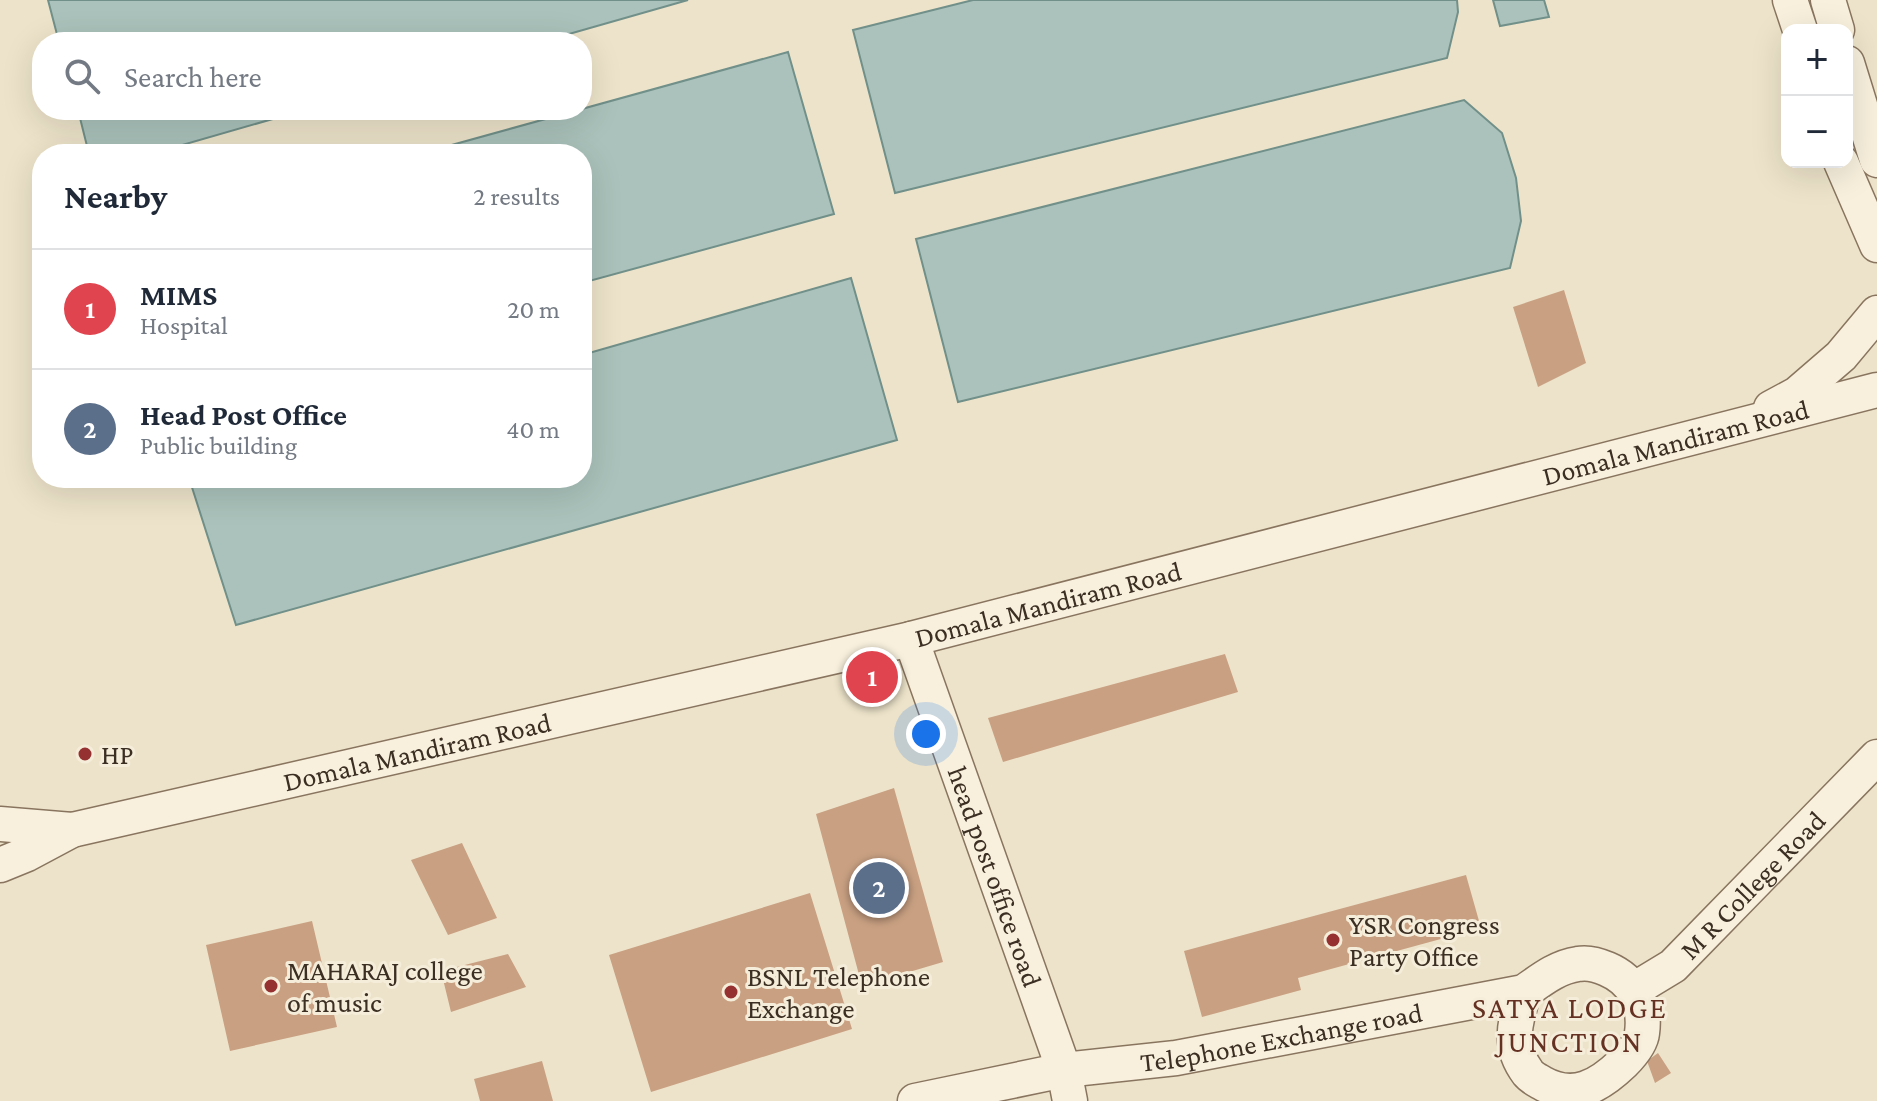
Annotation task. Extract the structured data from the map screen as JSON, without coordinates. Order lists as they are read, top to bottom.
{
  "streets": {
    "street": [
      "Domala Mandiram Road",
      "head post office road",
      "M R College Road",
      "Telephone Exchange road"
    ]
  },
  "crossings": [
    ["Domala Mandiram Road", "head post office road"],
    ["head post office road", "Telephone Exchange road"],
    ["M R College Road", "Telephone Exchange road"]
  ],
  "districts": ["SATYA LODGE JUNCTION"],
  "places": [
    "HP",
    "YSR Congress Party Office",
    "MAHARAJ college of music",
    "BSNL Telephone Exchange"
  ],
  "page": {
    "map_buttons": ["+", "−"],
    "search": "Search here",
    "heading": ["Nearby", "2 results"],
    "list": [
      {
        "mark": "1",
        "name": "MIMS",
        "note": "Hospital",
        "value": "20 m"
      },
      {
        "mark": "2",
        "name": "Head Post Office",
        "note": "Public building",
        "value": "40 m"
      }
    ],
    "pins": ["1", "2"]
  }
}
